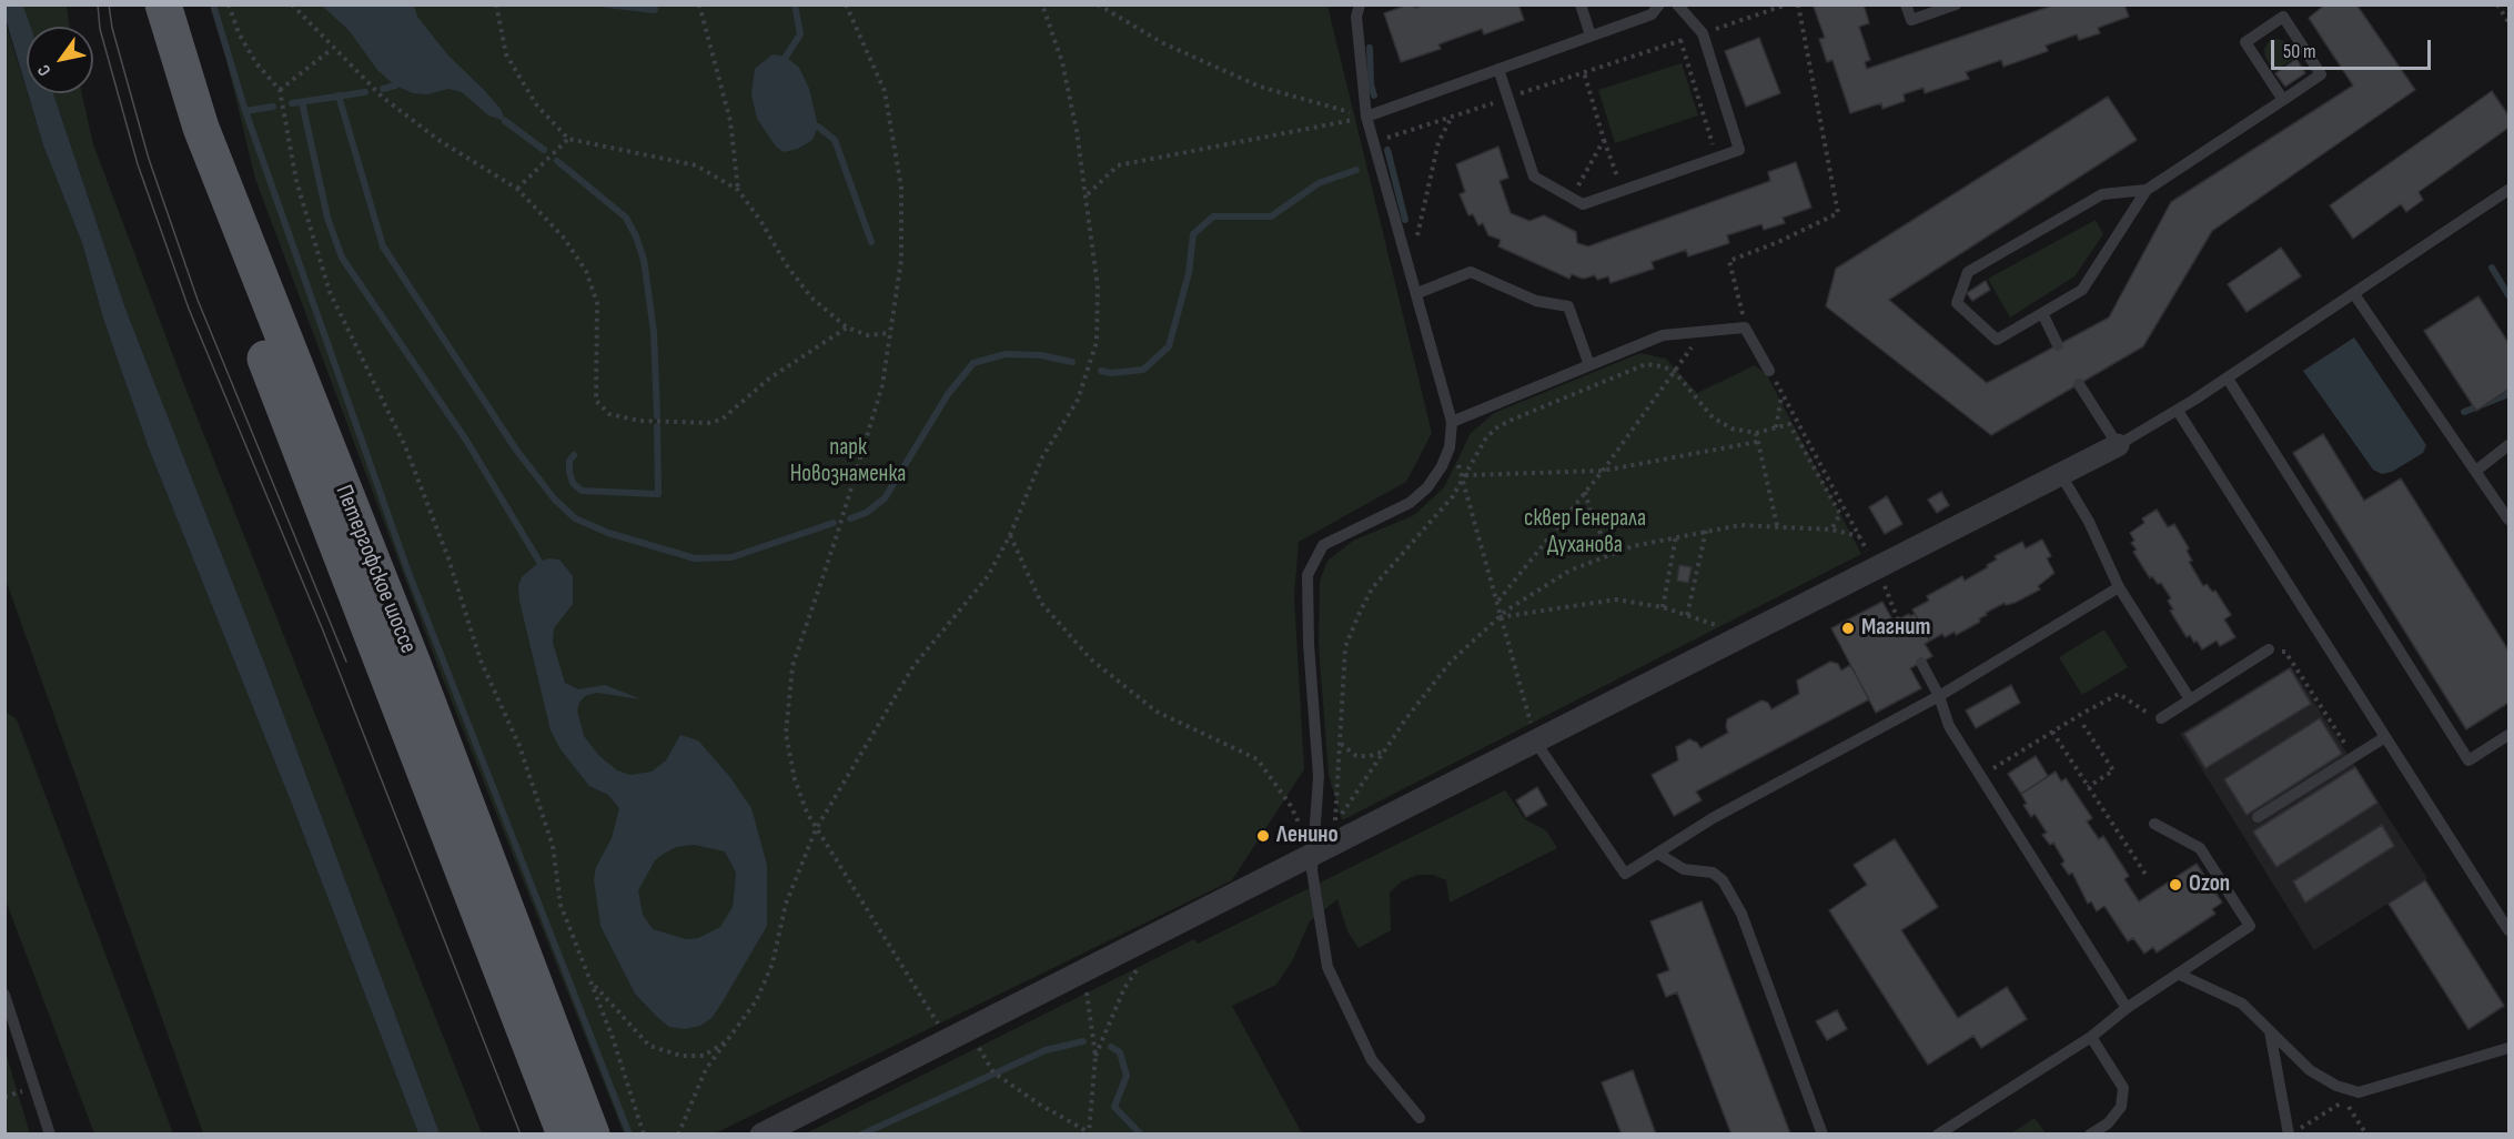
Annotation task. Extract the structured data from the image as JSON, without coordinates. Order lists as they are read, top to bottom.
{
  "streets": {
    "main road": ["Петергофское шоссе"]
  },
  "parks": ["парк Новознаменка", "сквер Генерала Духанова"],
  "places": ["Магнит", "Ленино", "Ozon"],
  "scale_bar": "50 m",
  "north": "bottom left"
}
